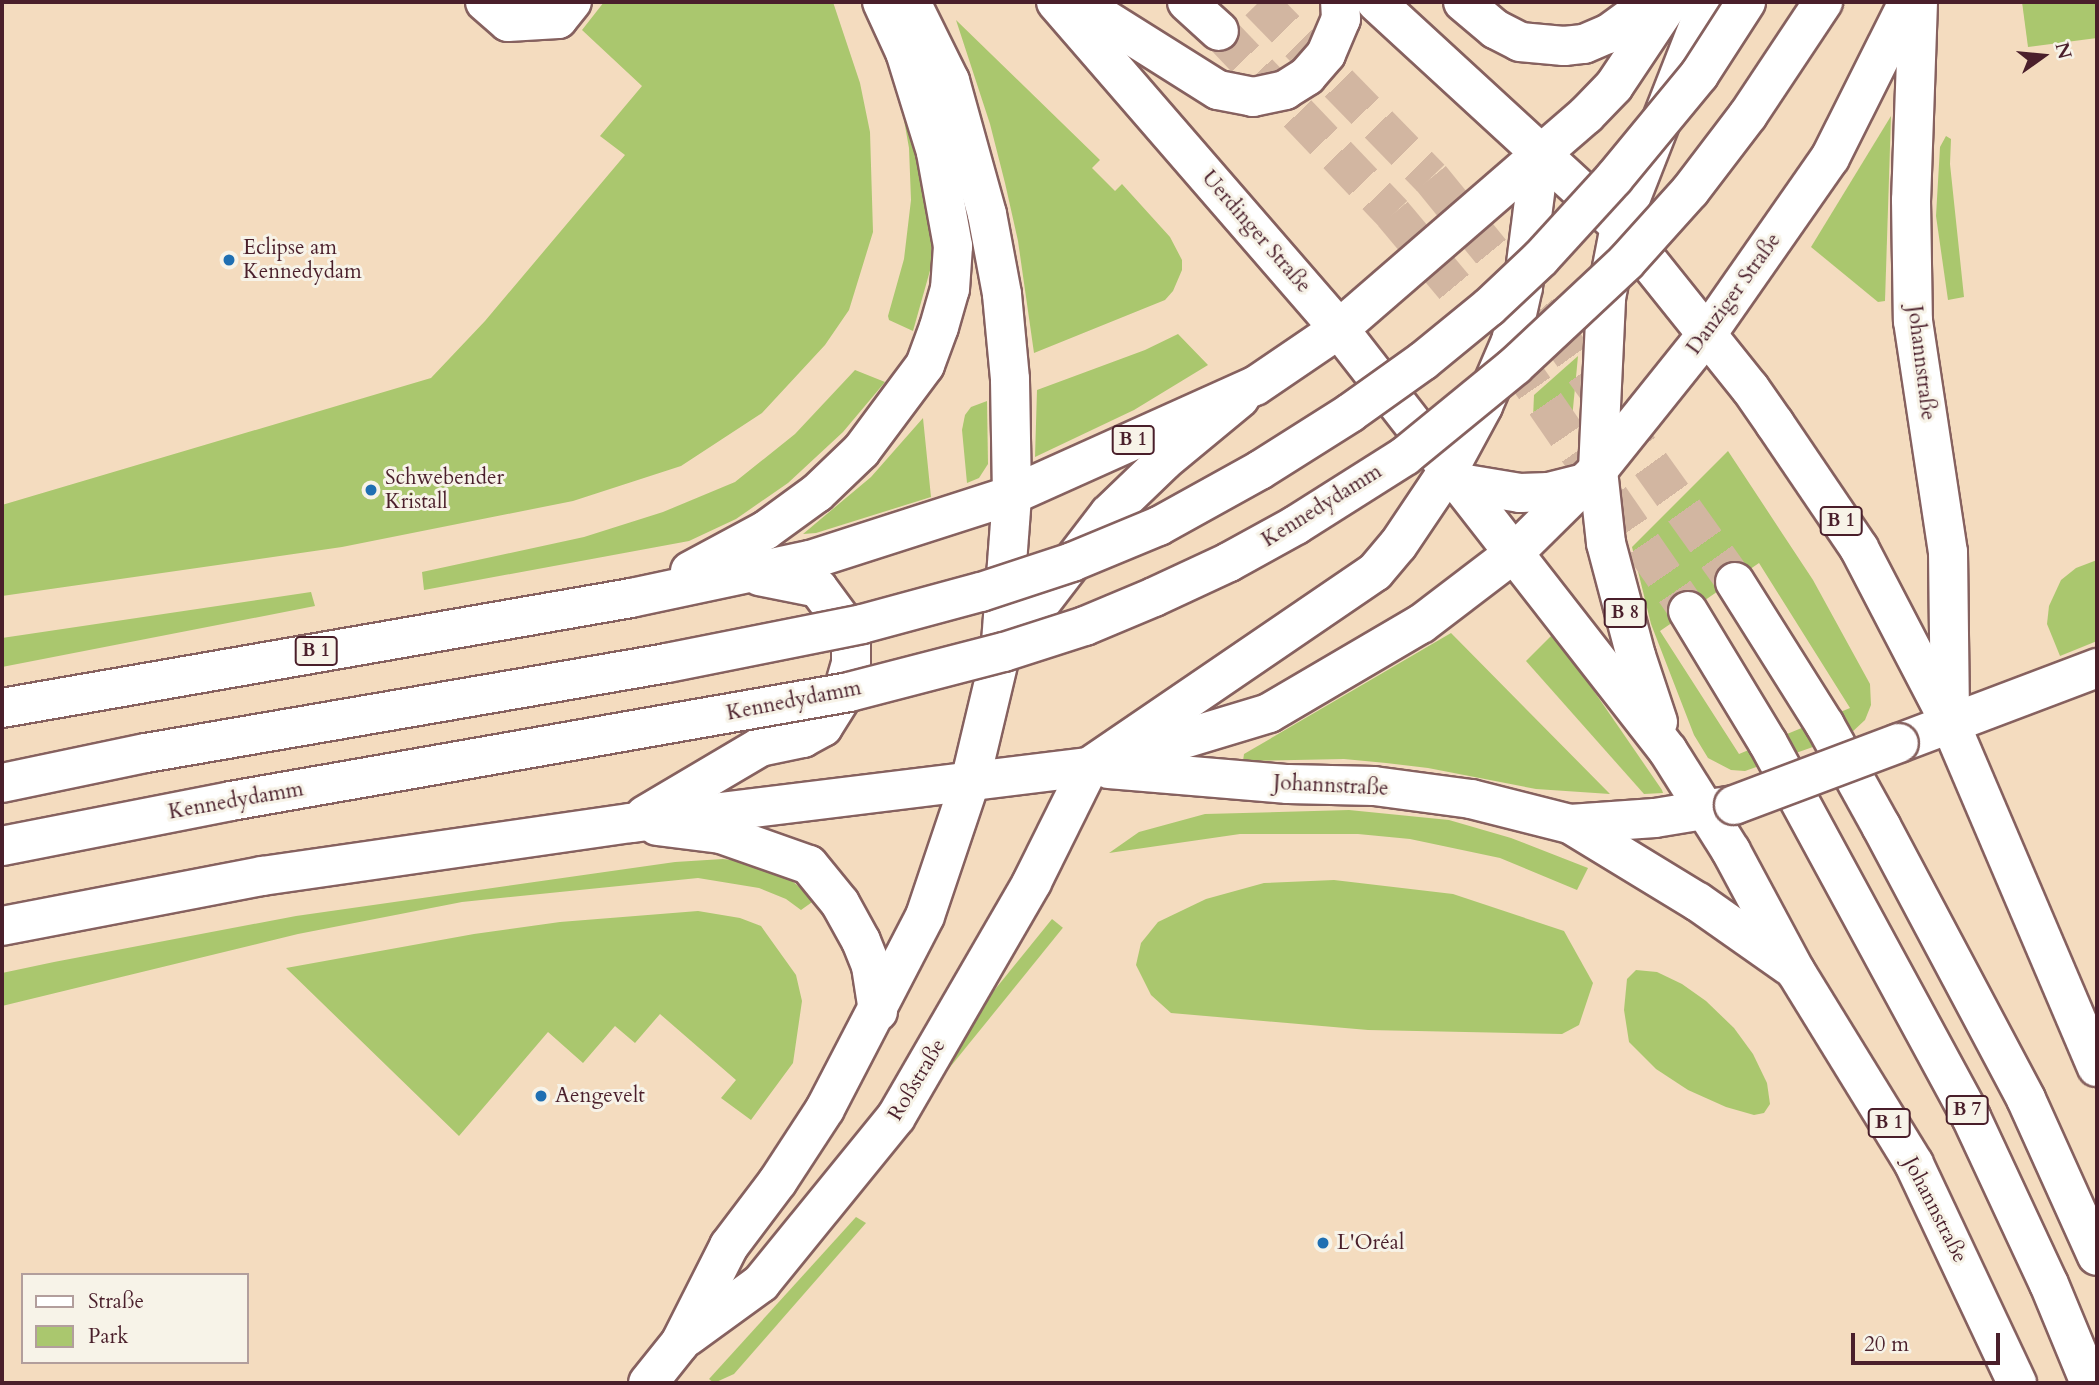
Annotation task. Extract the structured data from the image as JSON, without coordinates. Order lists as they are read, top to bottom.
{
  "streets": {
    "main road": [
      "Uerdinger Straße",
      "Danziger Straße",
      "Johannstraße",
      "B 1",
      "Kennedydamm",
      "B 8",
      "Roßstraße",
      "B 7"
    ]
  },
  "crossings": [
    ["Uerdinger Straße", "Johannstraße"],
    ["Uerdinger Straße", "B 1"],
    ["Danziger Straße", "Johannstraße"],
    ["Danziger Straße", "B 8"],
    ["Johannstraße", "B 1"],
    ["Johannstraße", "B 8"],
    ["Johannstraße", "Roßstraße"],
    ["B 1", "Roßstraße"]
  ],
  "places": [
    "Eclipse am Kennedydam",
    "Schwebender Kristall",
    "Aengevelt",
    "L'Oréal"
  ],
  "legend": ["Straße", "Park"],
  "scale_bar": "20 m",
  "north": "right"
}
